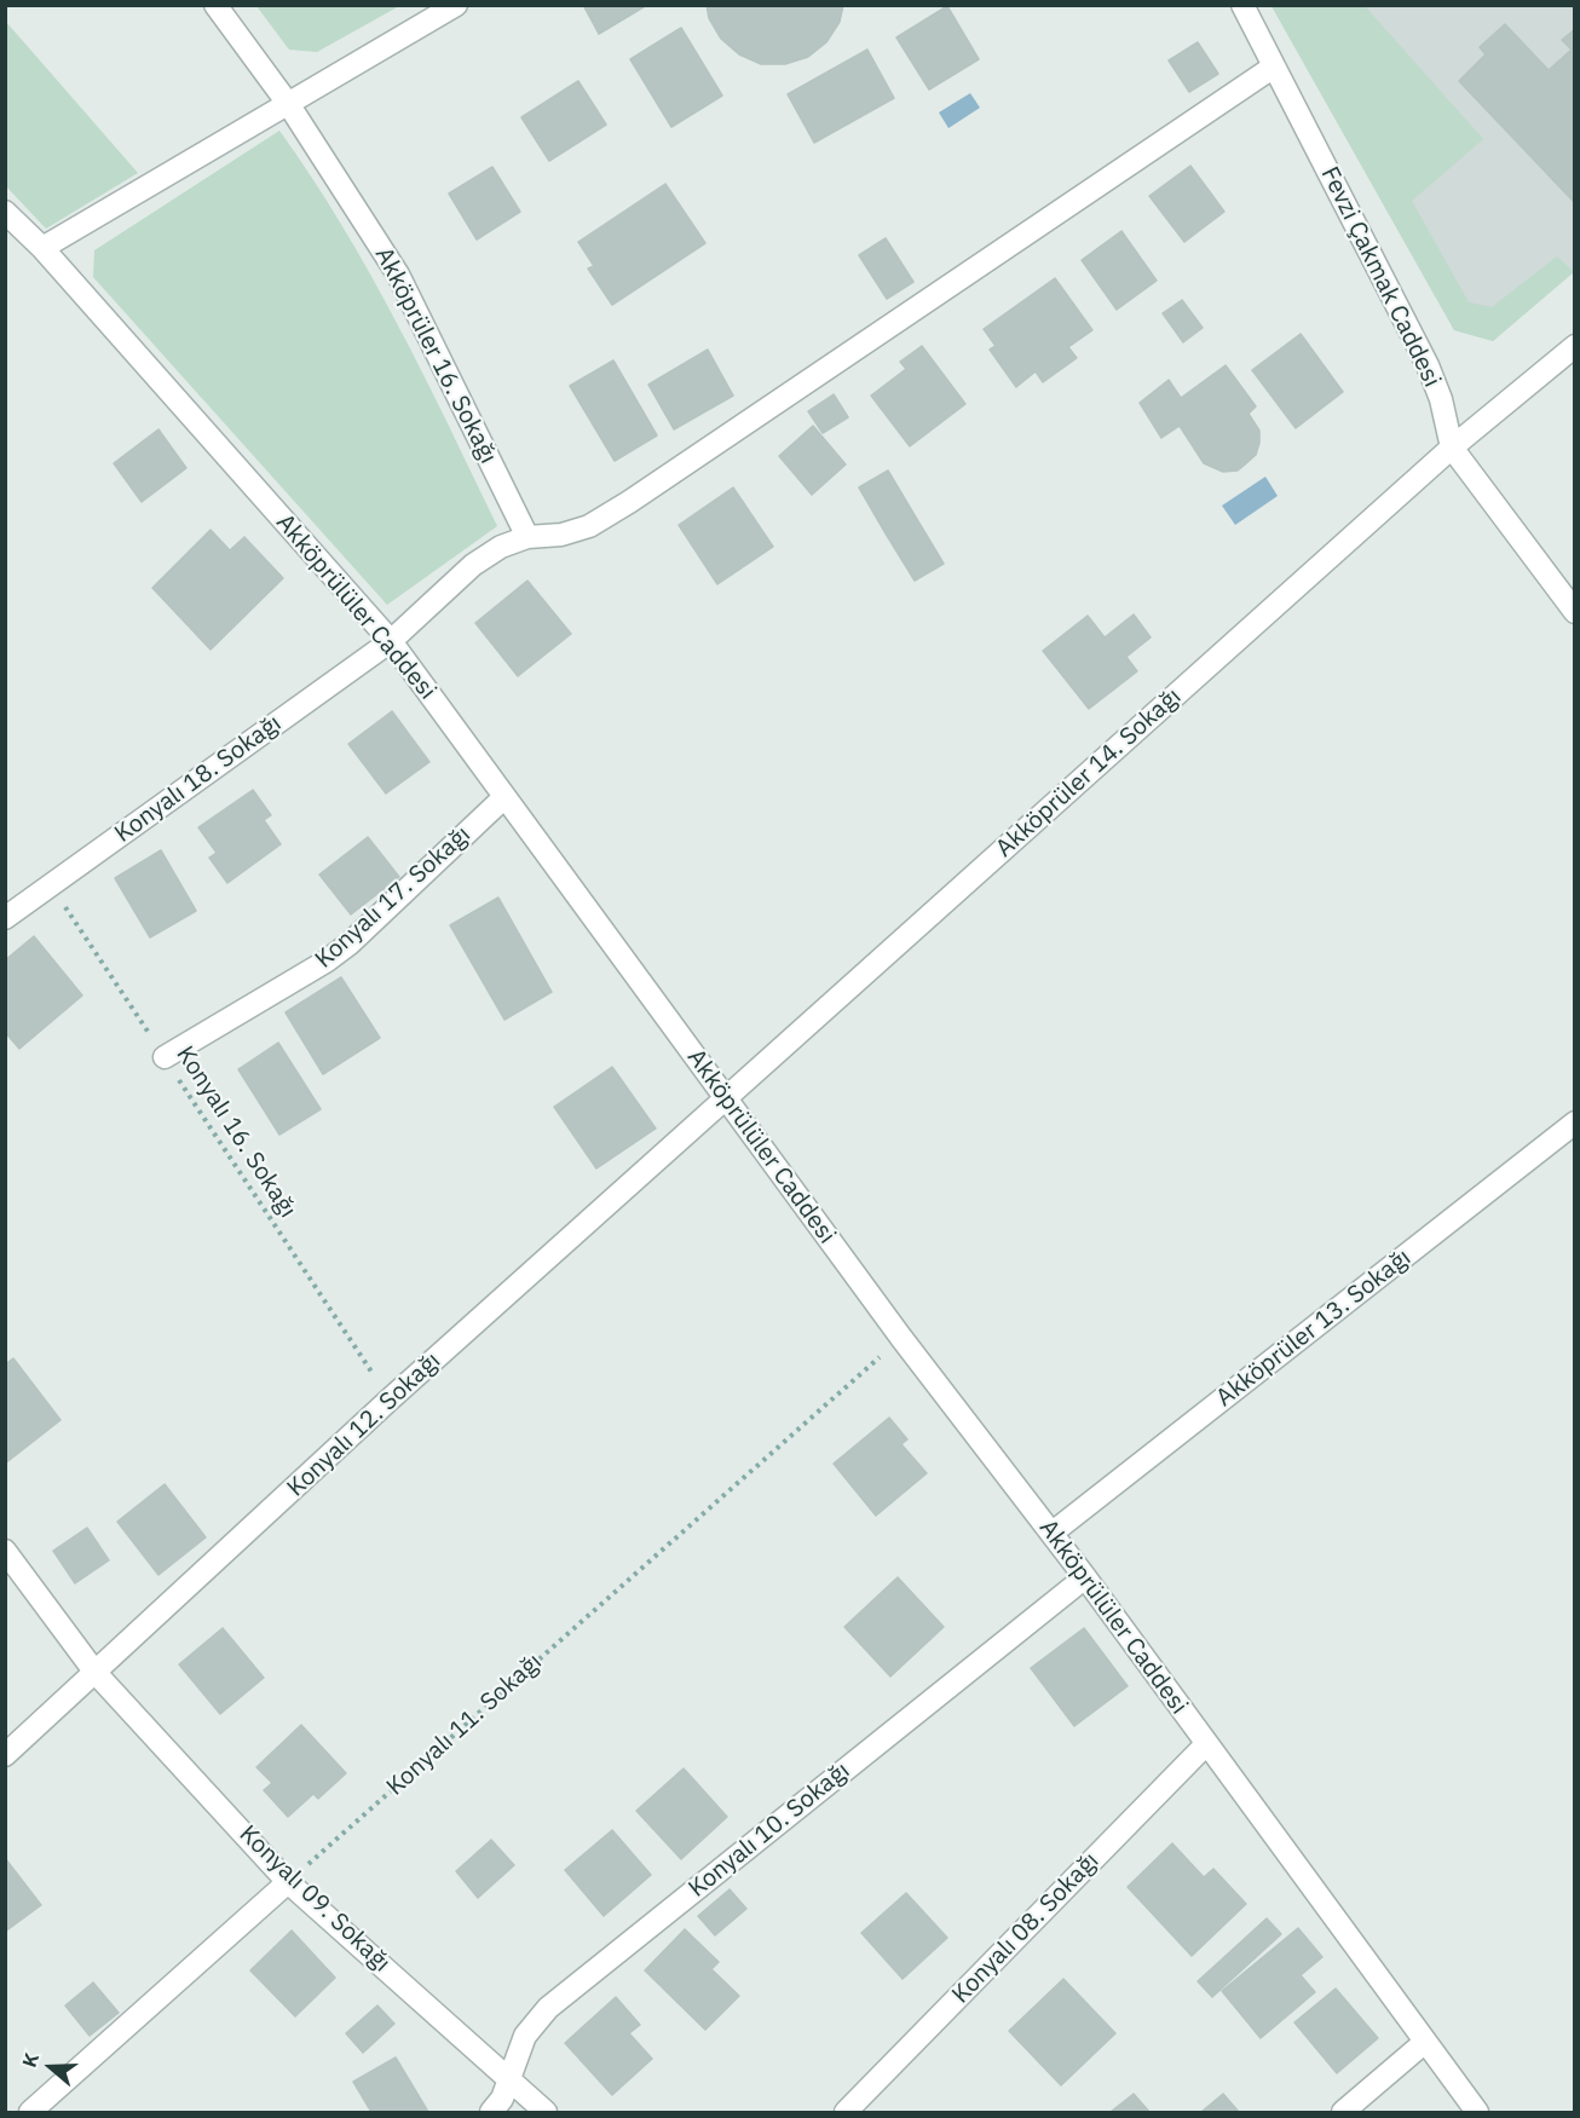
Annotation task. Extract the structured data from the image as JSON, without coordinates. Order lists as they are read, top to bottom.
{
  "streets": {
    "street": [
      "Fevzi Çakmak Caddesi",
      "Akköprüler 16. Sokağı",
      "Akköprülüler Caddesi",
      "Akköprüler 14. Sokağı",
      "Konyalı 18. Sokağı",
      "Konyalı 17. Sokağı",
      "Akköprüler 13. Sokağı",
      "Konyalı 12. Sokağı",
      "Konyalı 10. Sokağı",
      "Konyalı 09. Sokağı",
      "Konyalı 08. Sokağı"
    ],
    "path": ["Konyalı 16. Sokağı", "Konyalı 11. Sokağı"]
  },
  "crossings": [
    ["Fevzi Çakmak Caddesi", "Akköprüler 14. Sokağı"],
    ["Fevzi Çakmak Caddesi", "Konyalı 18. Sokağı"],
    ["Akköprüler 16. Sokağı", "Konyalı 18. Sokağı"],
    ["Akköprülüler Caddesi", "Akköprüler 14. Sokağı"],
    ["Akköprülüler Caddesi", "Konyalı 18. Sokağı"],
    ["Akköprülüler Caddesi", "Konyalı 17. Sokağı"],
    ["Akköprülüler Caddesi", "Akköprüler 13. Sokağı"],
    ["Akköprülüler Caddesi", "Konyalı 12. Sokağı"],
    ["Akköprülüler Caddesi", "Konyalı 11. Sokağı"],
    ["Akköprülüler Caddesi", "Konyalı 10. Sokağı"],
    ["Akköprülüler Caddesi", "Konyalı 08. Sokağı"],
    ["Akköprüler 14. Sokağı", "Konyalı 12. Sokağı"],
    ["Konyalı 18. Sokağı", "Konyalı 16. Sokağı"],
    ["Konyalı 17. Sokağı", "Konyalı 16. Sokağı"],
    ["Konyalı 16. Sokağı", "Konyalı 12. Sokağı"],
    ["Konyalı 12. Sokağı", "Konyalı 09. Sokağı"],
    ["Konyalı 11. Sokağı", "Konyalı 09. Sokağı"],
    ["Konyalı 10. Sokağı", "Konyalı 09. Sokağı"]
  ],
  "north": "left"
}
